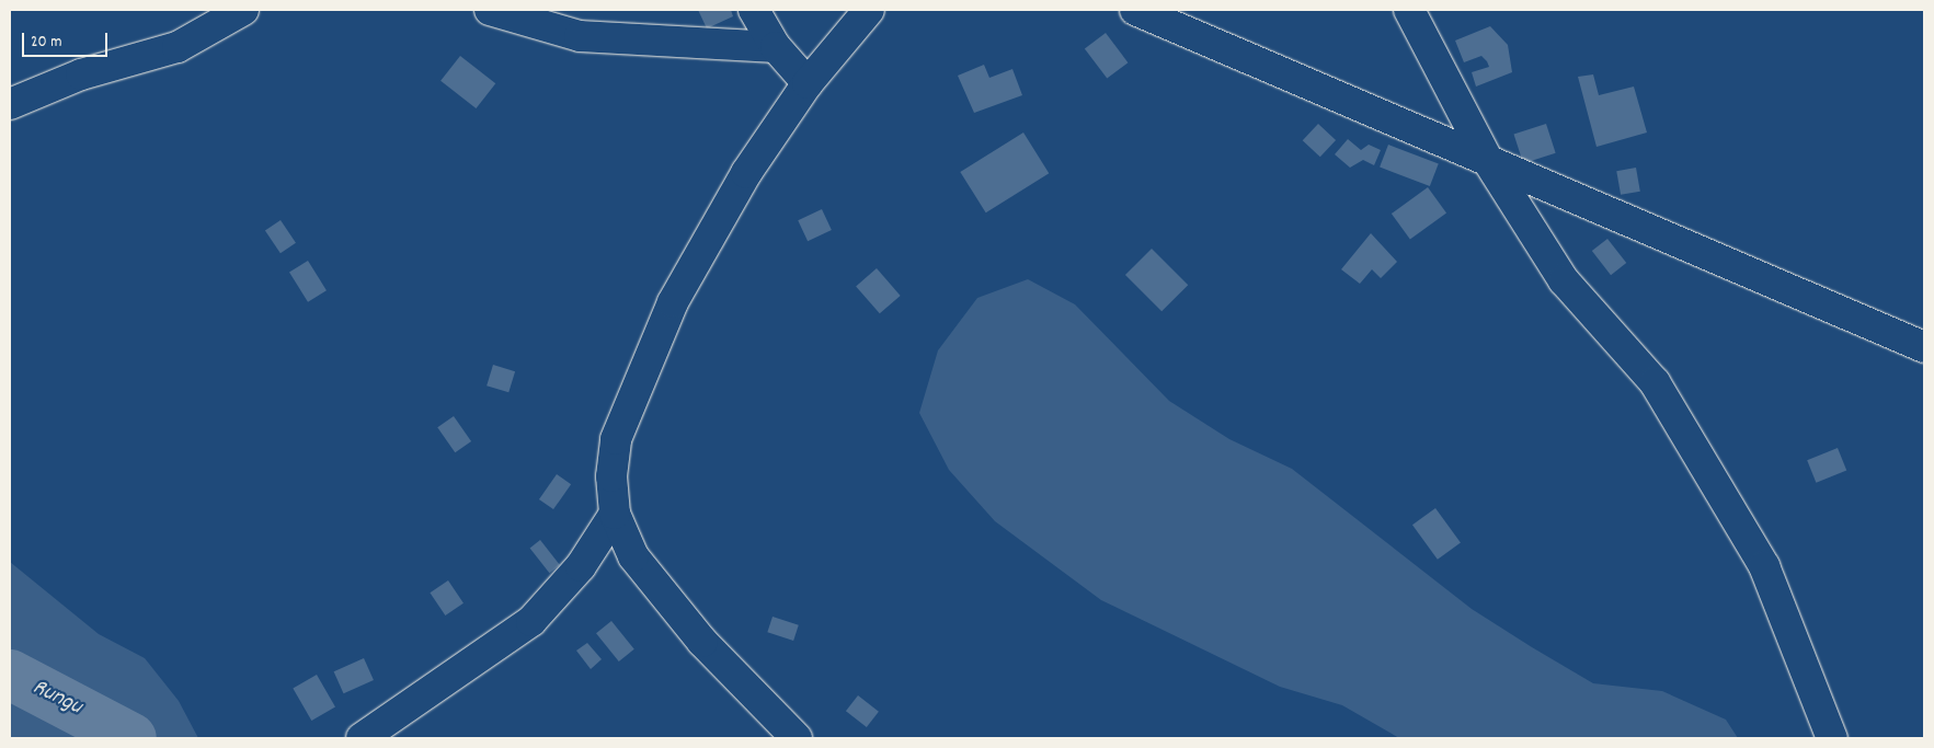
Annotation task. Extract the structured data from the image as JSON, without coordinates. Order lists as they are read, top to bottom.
{
  "water": ["Rungu"],
  "scale_bar": "20 m"
}
